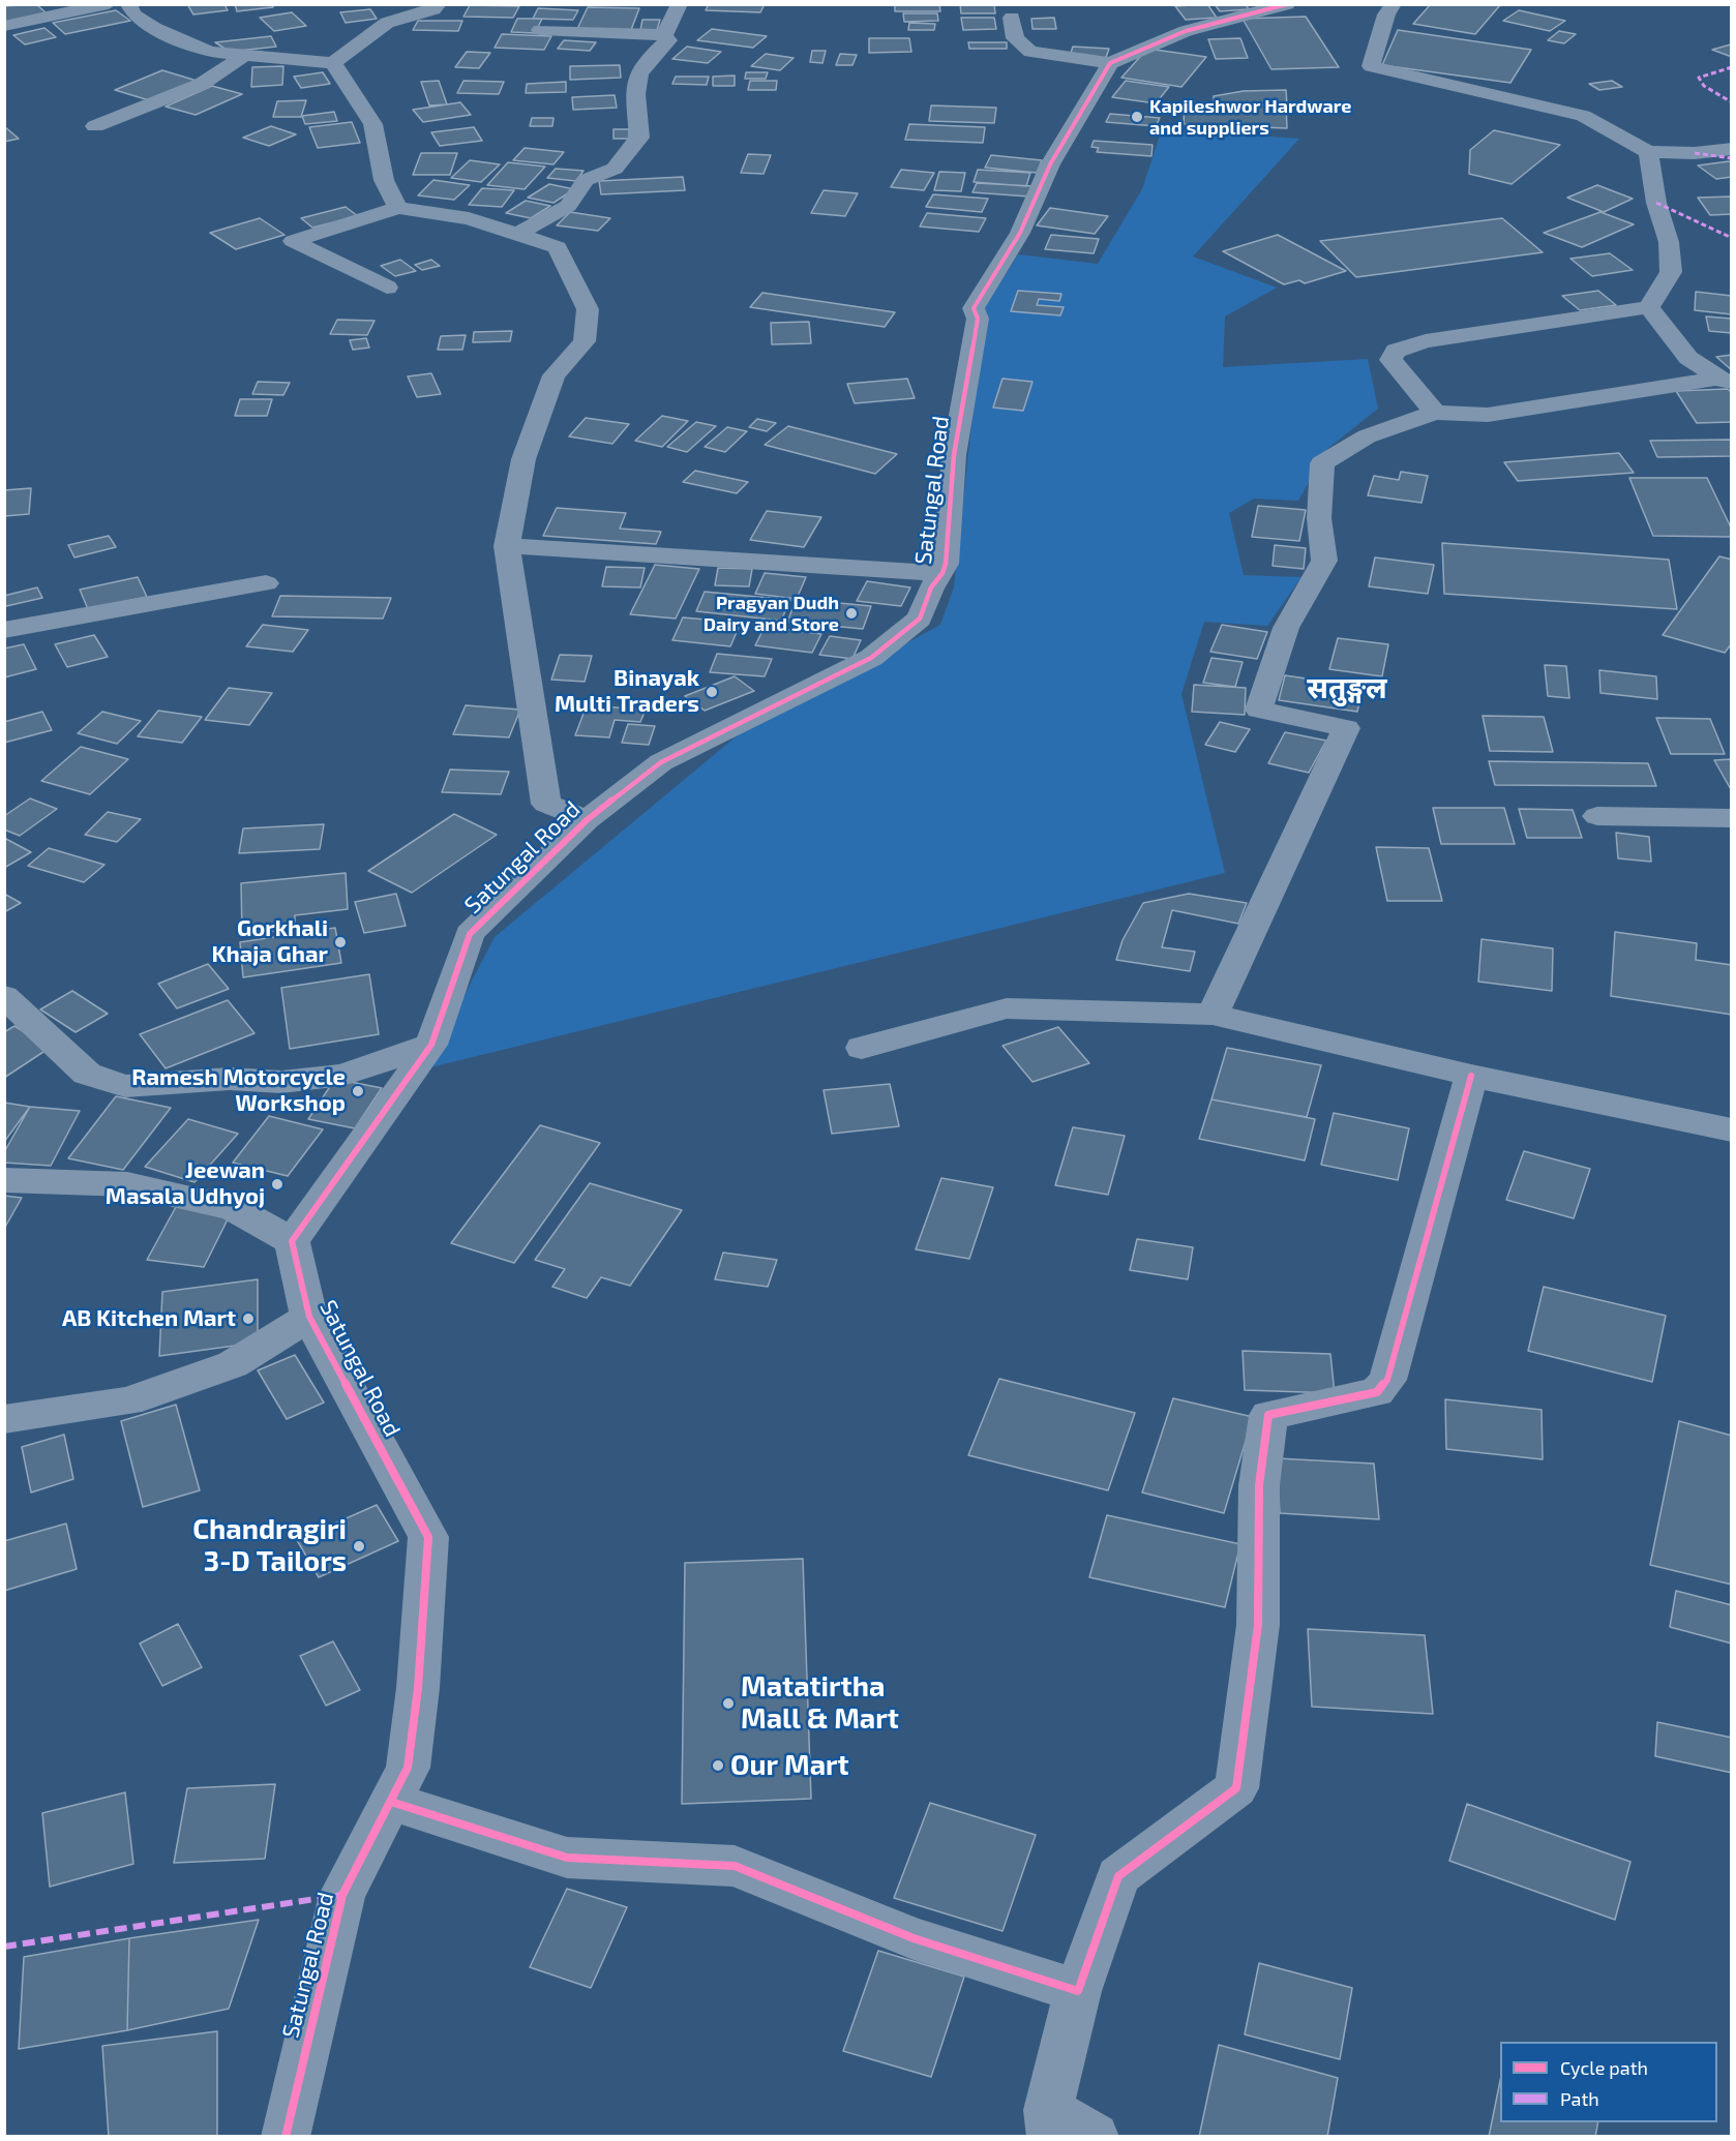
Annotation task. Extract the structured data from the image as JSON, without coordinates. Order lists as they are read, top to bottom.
{
  "streets": {
    "street": ["Satungal Road"]
  },
  "districts": ["सतुङ्गल"],
  "places": [
    "Kapileshwor Hardware and suppliers",
    "Pragyan Dudh Dairy and Store",
    "Binayak Multi Traders",
    "Gorkhali Khaja Ghar",
    "Ramesh Motorcycle Workshop",
    "Jeewan Masala Udhyoj",
    "AB Kitchen Mart",
    "Chandragiri 3-D Tailors",
    "Matatirtha Mall & Mart",
    "Our Mart"
  ],
  "legend": ["Cycle path", "Path"]
}
